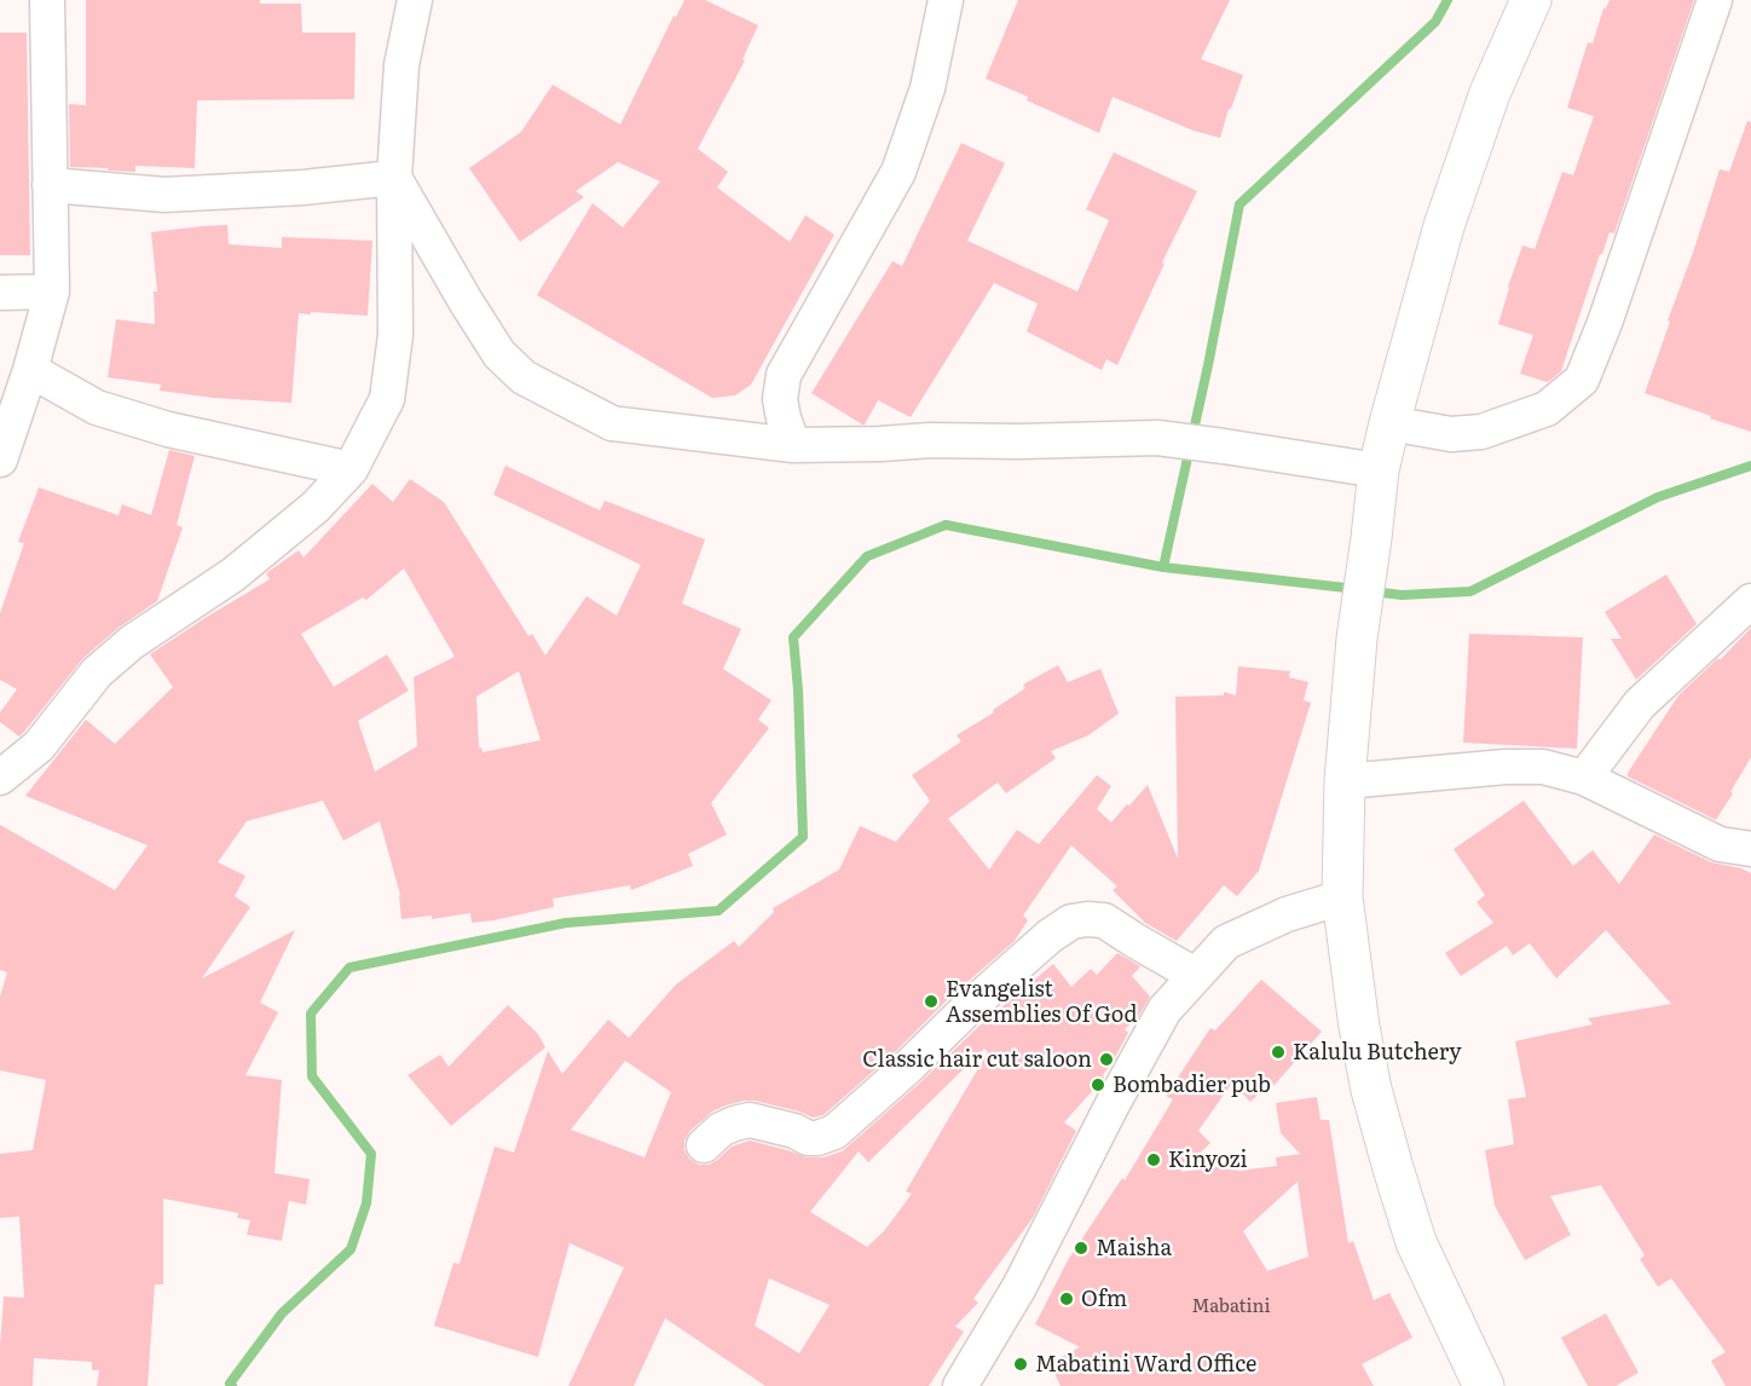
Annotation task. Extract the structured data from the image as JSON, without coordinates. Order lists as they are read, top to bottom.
{
  "places": [
    "Evangelist Assemblies Of God",
    "Kalulu Butchery",
    "Classic hair cut saloon",
    "Bombadier pub",
    "Kinyozi",
    "Maisha",
    "Ofm",
    "Mabatini Ward Office"
  ],
  "house_numbers": ["Mabatini"]
}
